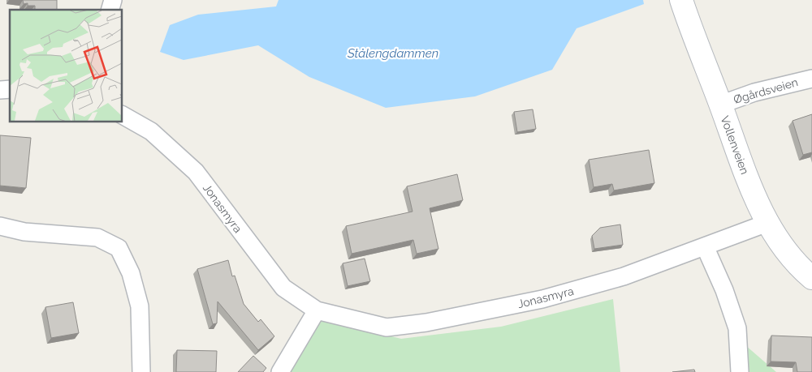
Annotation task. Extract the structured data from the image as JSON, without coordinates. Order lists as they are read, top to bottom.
{
  "streets": {
    "main road": ["Vollenveien"],
    "street": ["Øgårdsveien", "Jonasmyra"]
  },
  "crossings": [
    ["Øgårdsveien", "Vollenveien"],
    ["Vollenveien", "Jonasmyra"]
  ],
  "water": ["Stålengdammen"]
}
